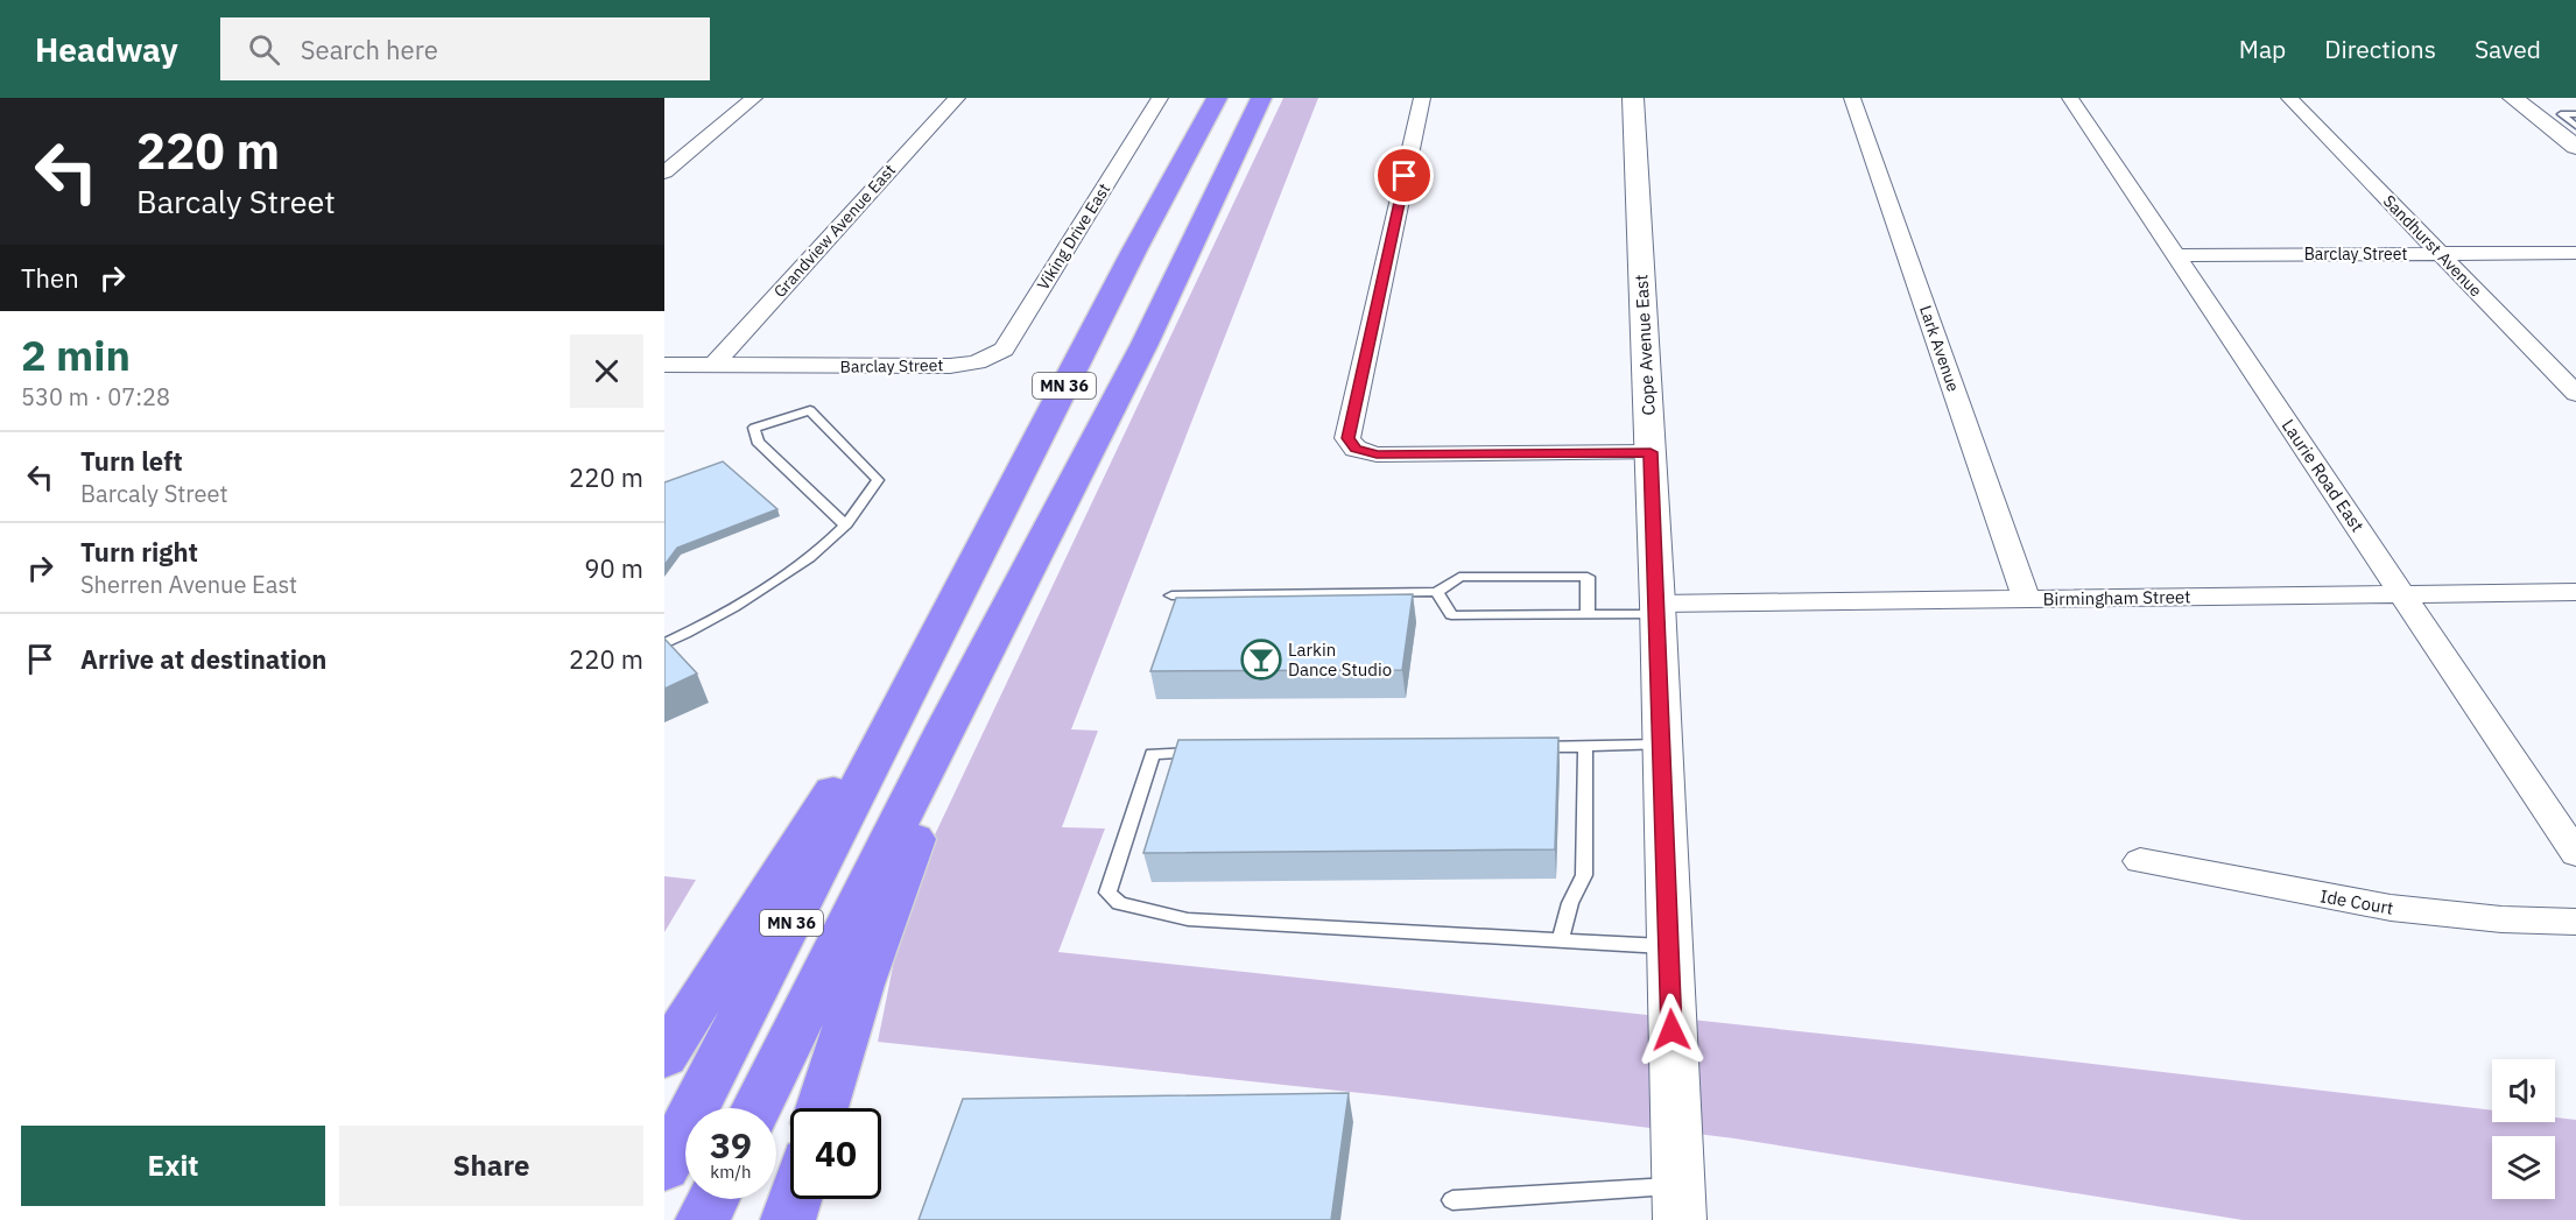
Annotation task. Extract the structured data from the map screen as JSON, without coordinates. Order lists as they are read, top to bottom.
{
  "streets": {
    "highway": ["MN 36"],
    "street": [
      "Grandview Avenue East",
      "Viking Drive East",
      "Sandhurst Avenue",
      "Barclay Street",
      "Cope Avenue East",
      "Lark Avenue",
      "Laurie Road East",
      "Birmingham Street",
      "Ide Court"
    ]
  },
  "crossings": [
    ["Grandview Avenue East", "Barclay Street"],
    ["Viking Drive East", "Barclay Street"],
    ["Sandhurst Avenue", "Barclay Street"],
    ["Barclay Street", "Laurie Road East"],
    ["Cope Avenue East", "Birmingham Street"],
    ["Lark Avenue", "Birmingham Street"],
    ["Laurie Road East", "Birmingham Street"]
  ],
  "places": {
    "bar": ["Larkin Dance Studio"]
  },
  "page": {
    "header": "Headway",
    "search": "Search here",
    "nav": ["Map", "Directions", "Saved"],
    "turn": ["220 m", "Barcaly Street"],
    "then": "Then",
    "heading": ["2 min", "530 m · 07:28"],
    "list": [
      {
        "name": "Turn left",
        "note": "Barcaly Street",
        "value": "220 m"
      },
      {
        "name": "Turn right",
        "note": "Sherren Avenue East",
        "value": "90 m"
      },
      {
        "name": "Arrive at destination",
        "value": "220 m"
      }
    ],
    "speed": "39 km/h",
    "limit": "40",
    "buttons": ["Exit", "Share"]
  }
}
